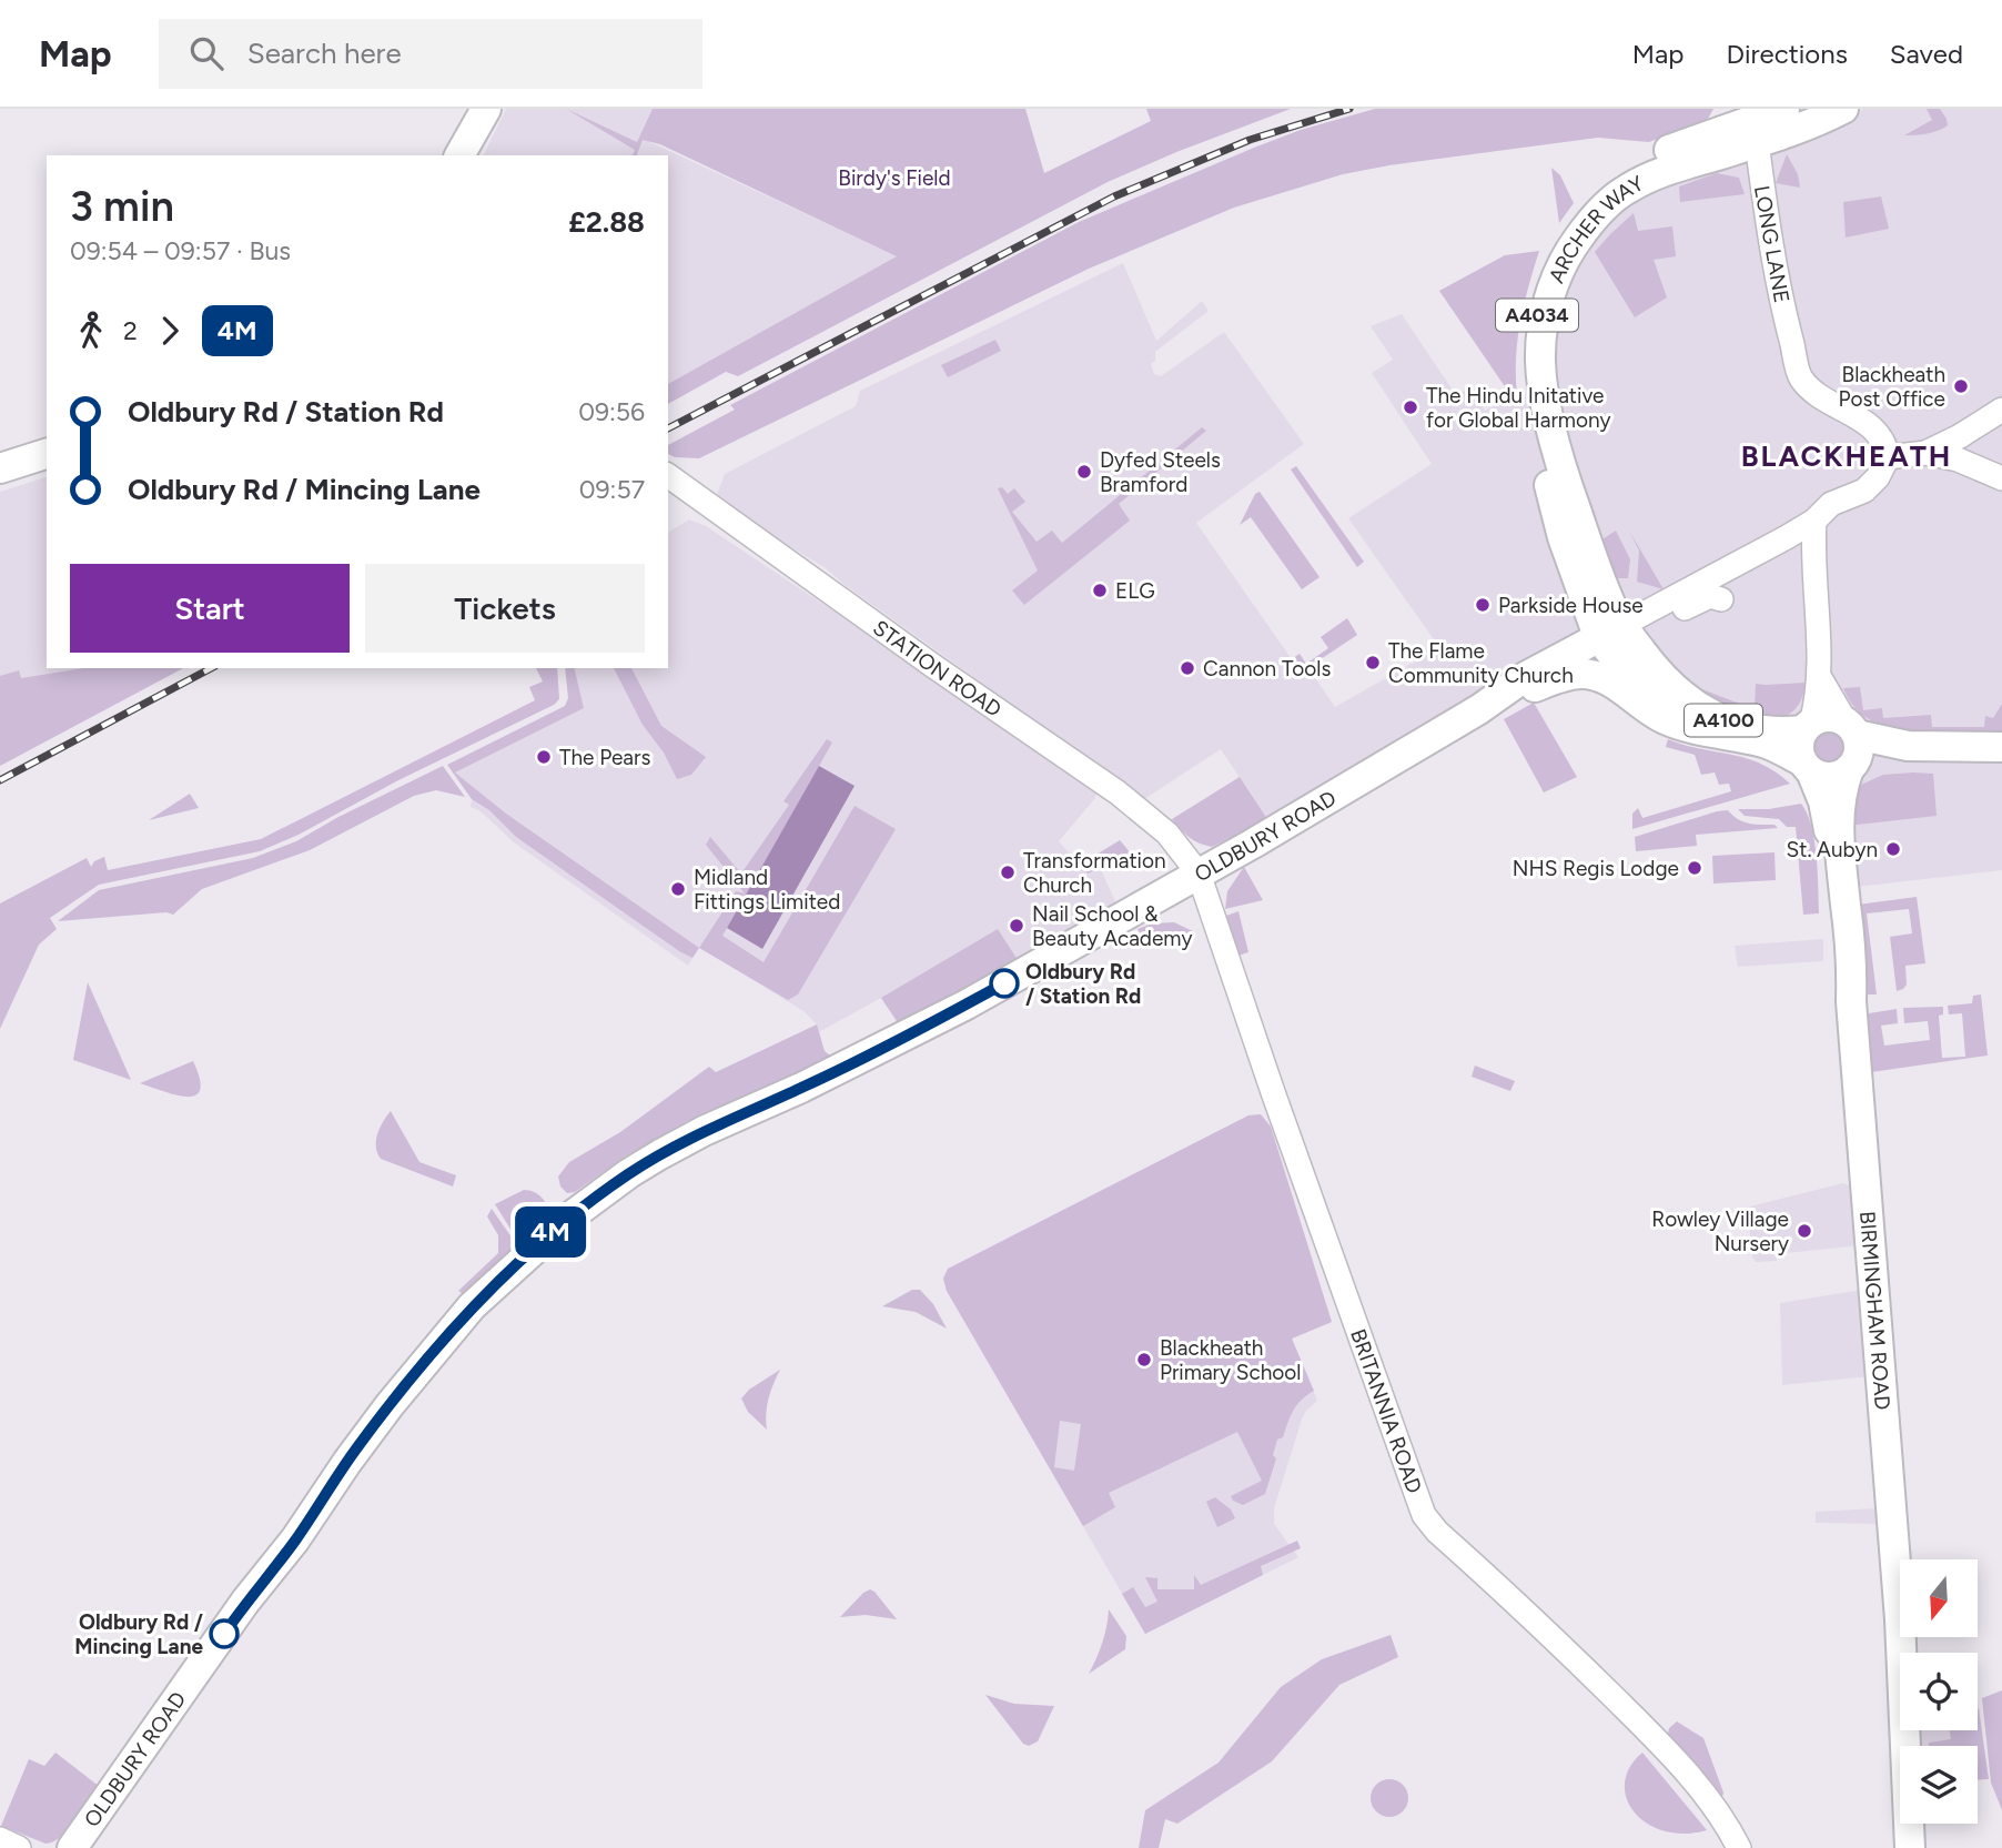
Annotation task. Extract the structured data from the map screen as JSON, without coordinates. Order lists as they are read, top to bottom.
{
  "streets": {
    "main road": [
      "ARCHER WAY",
      "A4034",
      "A4100",
      "OLDBURY ROAD",
      "BIRMINGHAM ROAD"
    ],
    "street": ["LONG LANE", "STATION ROAD", "BRITANNIA ROAD"]
  },
  "crossings": [
    ["ARCHER WAY", "LONG LANE"],
    ["ARCHER WAY", "A4100"],
    ["STATION ROAD", "OLDBURY ROAD"],
    ["STATION ROAD", "BRITANNIA ROAD"],
    ["A4100", "OLDBURY ROAD"],
    ["A4100", "BIRMINGHAM ROAD"],
    ["OLDBURY ROAD", "BRITANNIA ROAD"]
  ],
  "districts": ["BLACKHEATH"],
  "parks": ["Birdy's Field"],
  "places": [
    "Blackheath Post Office",
    "The Hindu Initative for Global Harmony",
    "Dyfed Steels Bramford",
    "ELG",
    "Parkside House",
    "The Flame Community Church",
    "Cannon Tools",
    "The Pears",
    "St. Aubyn",
    "NHS Regis Lodge",
    "Transformation Church",
    "Midland Fittings Limited",
    "Nail School & Beauty Academy",
    "Oldbury Rd / Station Rd",
    "Rowley Village Nursery",
    "Blackheath Primary School",
    "Oldbury Rd / Mincing Lane"
  ],
  "lines": ["bus line 4M"],
  "north": "bottom",
  "page": {
    "header": "Map",
    "search": "Search here",
    "nav": ["Map", "Directions", "Saved"],
    "on_map": "4M",
    "heading": ["3 min", "09:54 – 09:57 · Bus", "£2.88"],
    "legs": ["2", "4M"],
    "list": [
      {
        "name": "Oldbury Rd / Station Rd",
        "value": "09:56"
      },
      {
        "name": "Oldbury Rd / Mincing Lane",
        "value": "09:57"
      }
    ],
    "buttons": ["Start", "Tickets"]
  }
}
